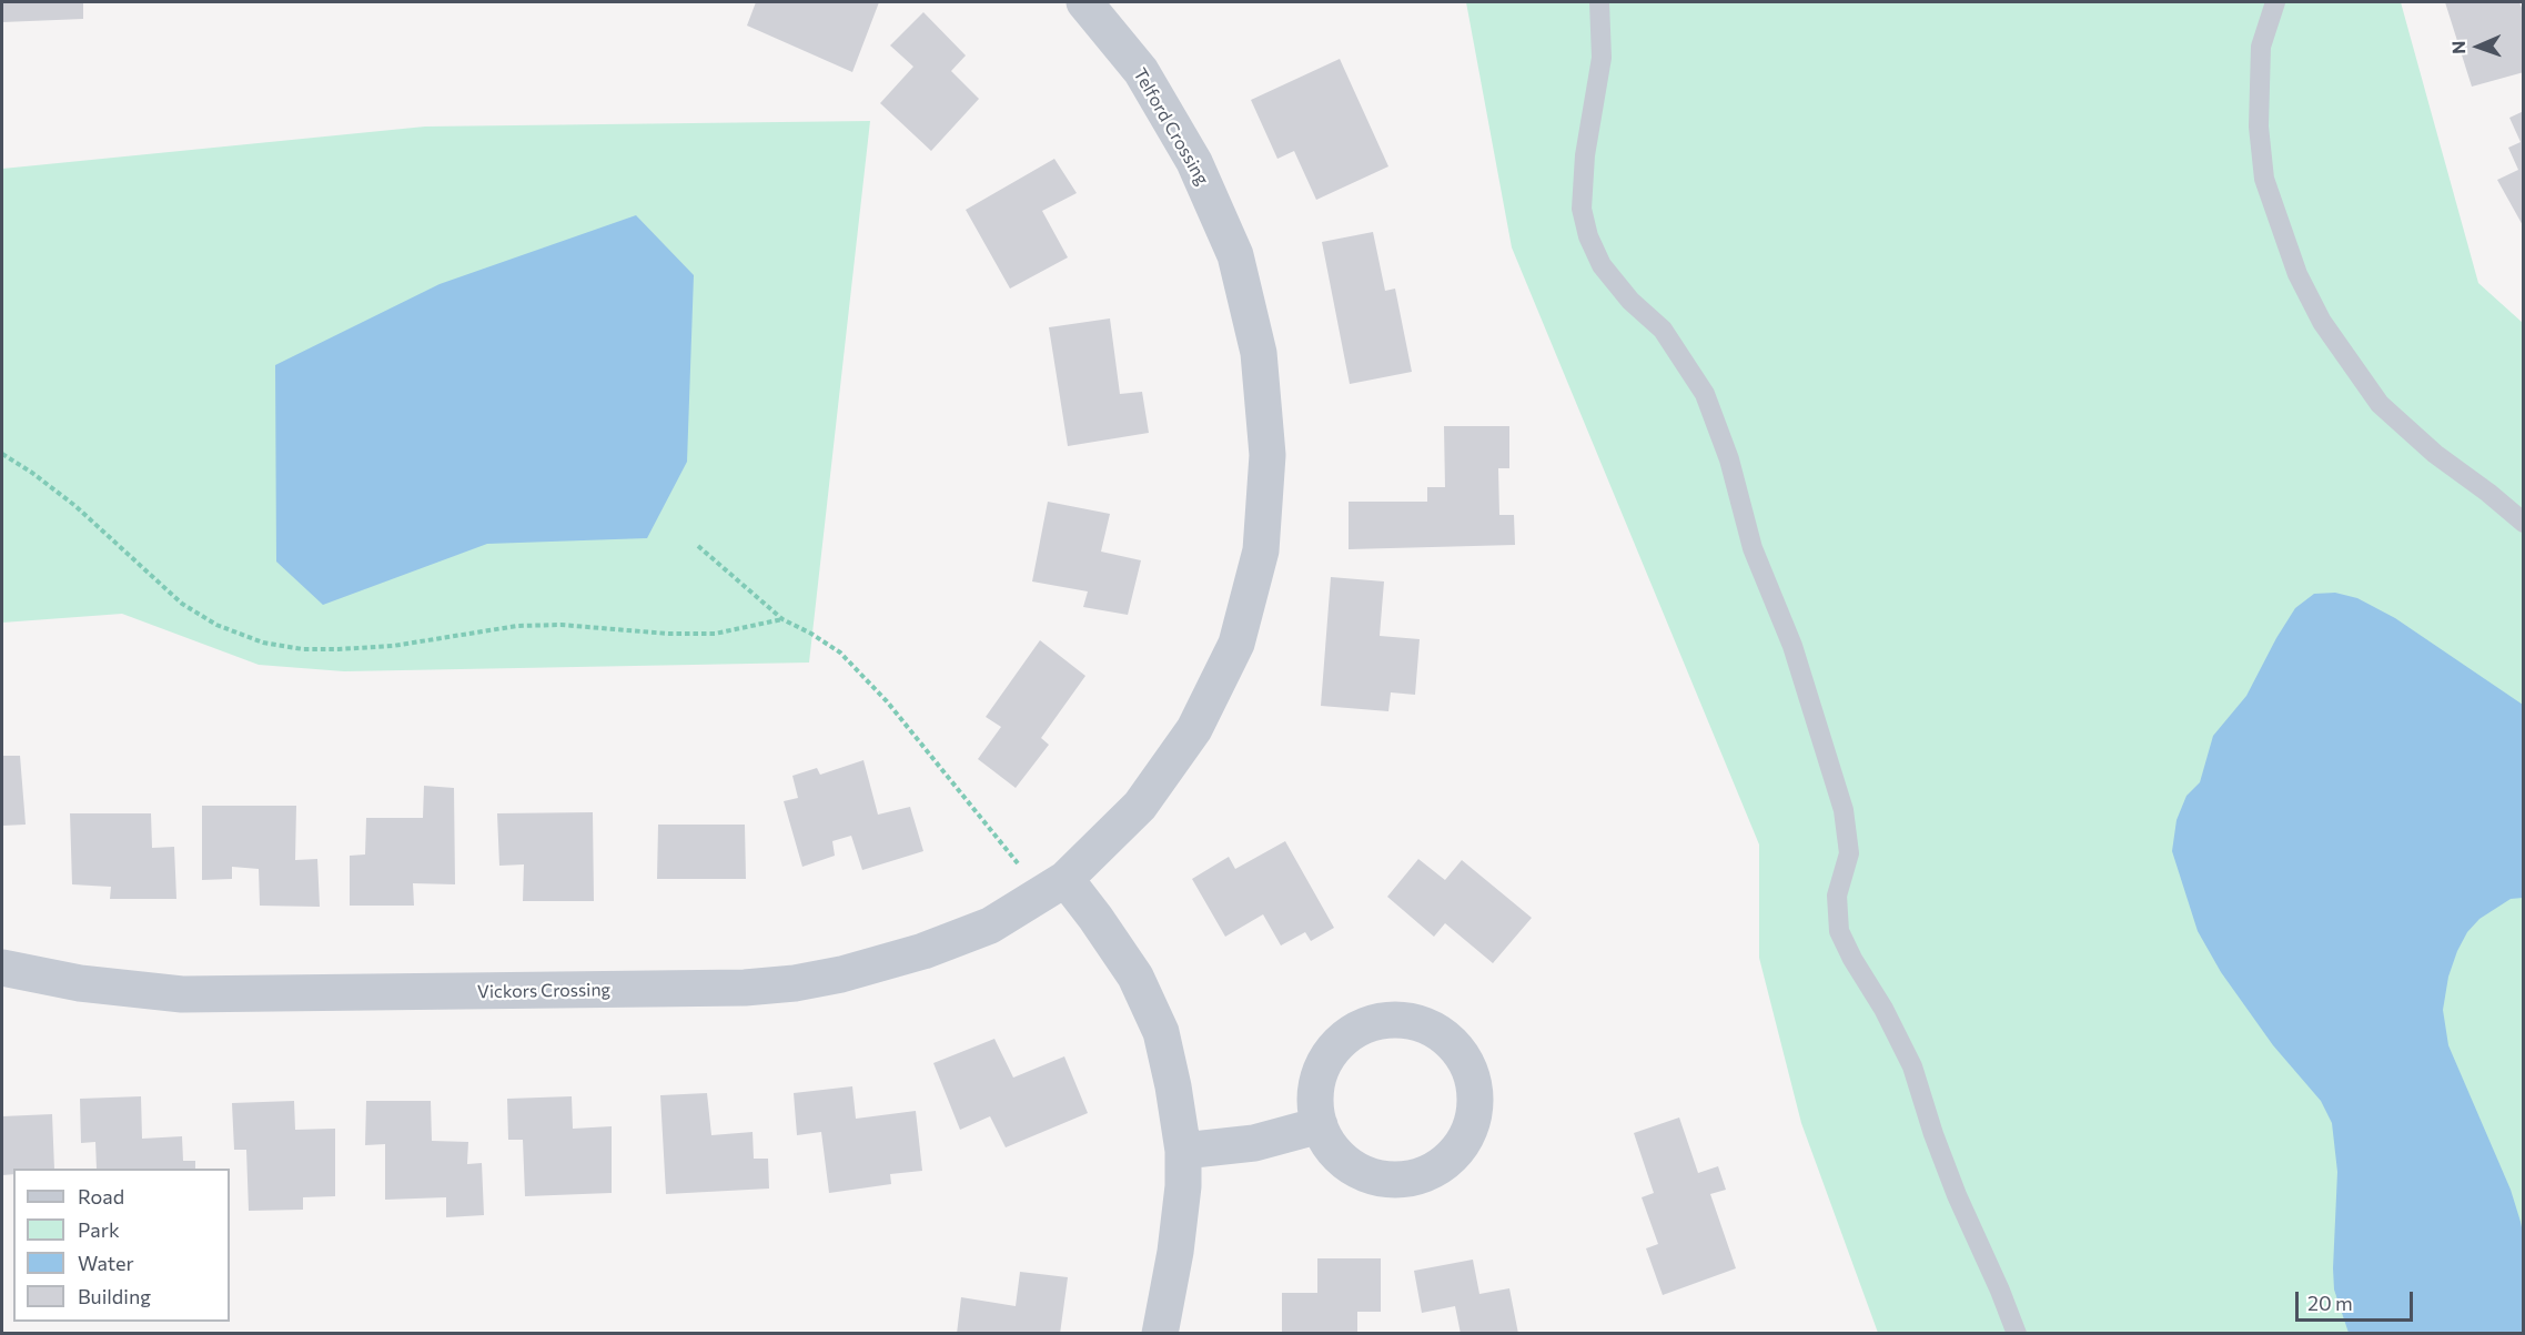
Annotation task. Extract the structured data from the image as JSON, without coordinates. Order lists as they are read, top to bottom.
{
  "streets": {
    "street": ["Telford Crossing", "Vickors Crossing"]
  },
  "crossings": [
    ["Telford Crossing", "Vickors Crossing"]
  ],
  "legend": [
    "Road",
    "Park",
    "Water",
    "Building"
  ],
  "scale_bar": "20 m",
  "north": "left"
}
